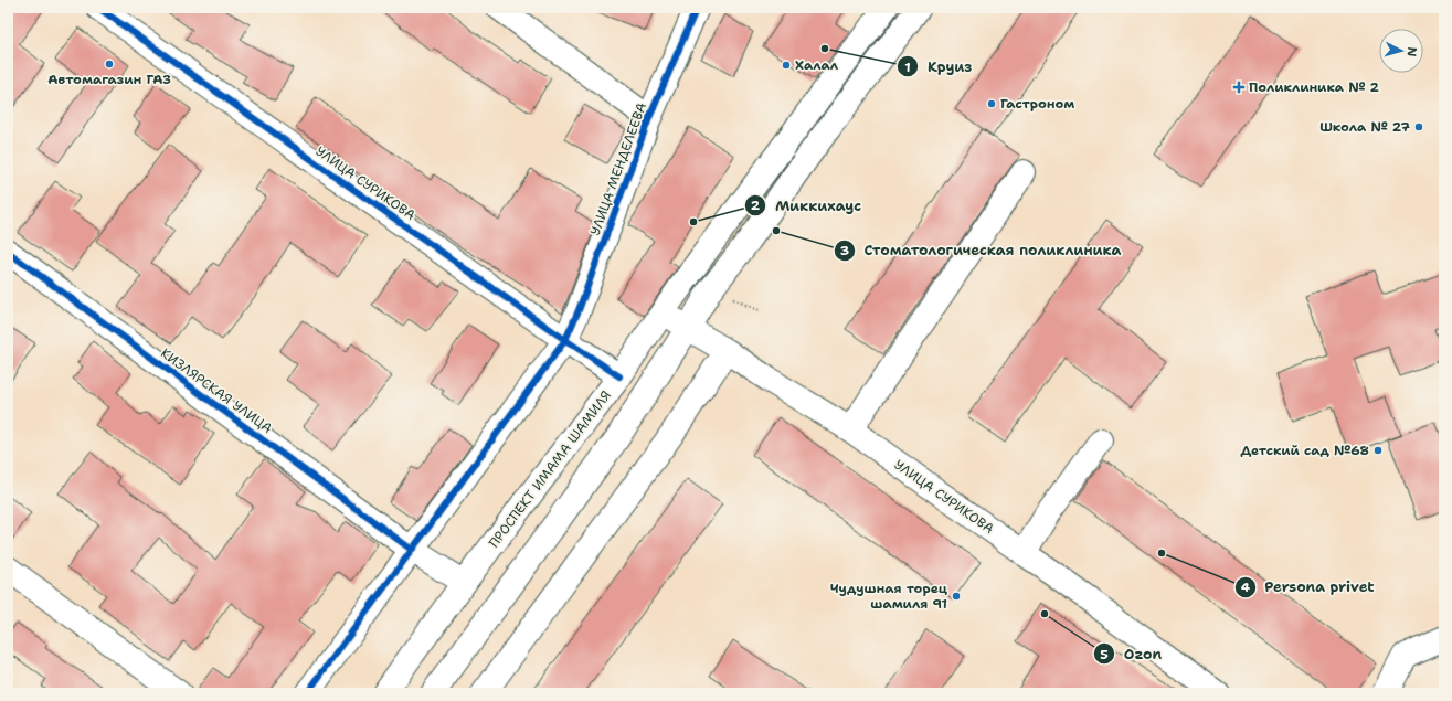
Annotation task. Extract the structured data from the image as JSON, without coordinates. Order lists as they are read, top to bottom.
{
  "streets": {
    "street": [
      "УЛИЦА МЕНДЕЛЕЕВА",
      "УЛИЦА СУРИКОВА",
      "КИЗЛЯРСКАЯ УЛИЦА",
      "ПРОСПЕКТ ИМАМА ШАМИЛЯ"
    ]
  },
  "crossings": [
    ["УЛИЦА МЕНДЕЛЕЕВА", "УЛИЦА СУРИКОВА"],
    ["УЛИЦА МЕНДЕЛЕЕВА", "КИЗЛЯРСКАЯ УЛИЦА"],
    ["УЛИЦА СУРИКОВА", "ПРОСПЕКТ ИМАМА ШАМИЛЯ"],
    ["КИЗЛЯРСКАЯ УЛИЦА", "ПРОСПЕКТ ИМАМА ШАМИЛЯ"]
  ],
  "places": {
    "other": [
      "Круиз",
      "Автомагазин ГАЗ",
      "Халал",
      "Гастроном",
      "Школа № 27",
      "Миккихаус",
      "Стоматологическая поликлиника",
      "Детский сад №68",
      "Persona privet",
      "Чудушная торец шамиля 91",
      "Ozon"
    ],
    "health": ["Поликлиника № 2"]
  },
  "north": "right"
}
